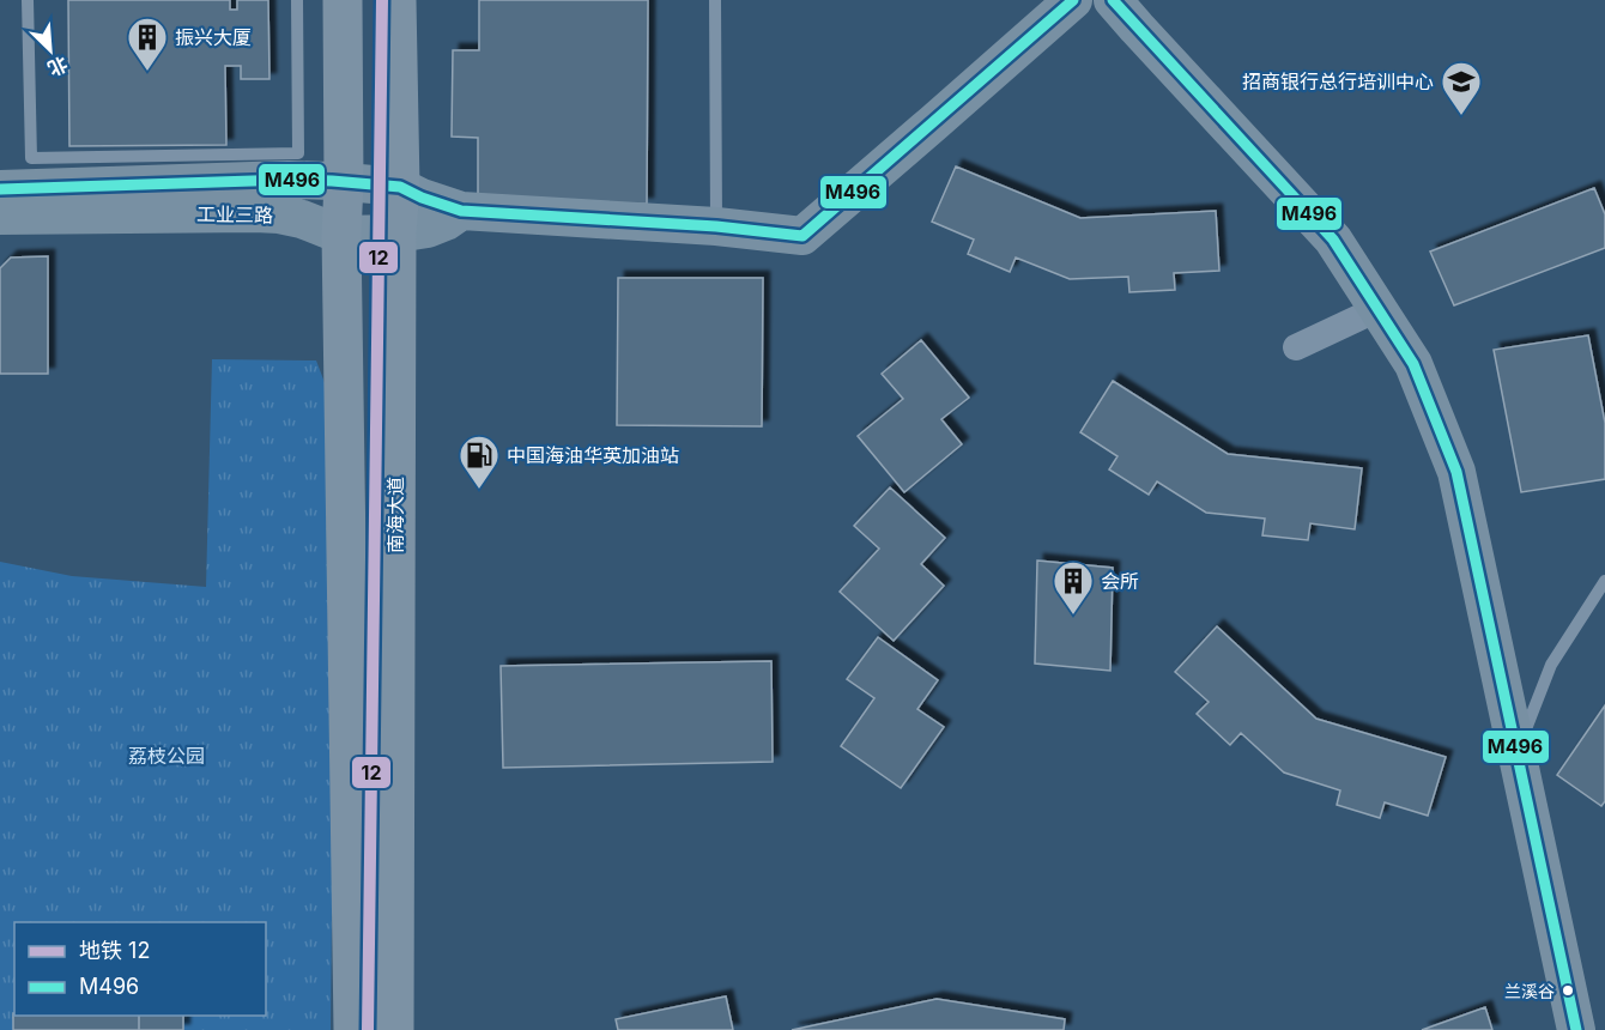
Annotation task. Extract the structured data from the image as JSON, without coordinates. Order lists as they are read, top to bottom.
{
  "streets": {
    "main road": ["南海大道"],
    "street": ["工业三路"]
  },
  "crossings": [
    ["工业三路", "南海大道"]
  ],
  "parks": ["荔枝公园"],
  "places": {
    "building": ["振兴大厦", "会所"],
    "school or university": ["招商银行总行培训中心"],
    "fuel station": ["中国海油华英加油站"],
    "other": ["兰溪谷"]
  },
  "lines": ["metro line 12", "transit line M496"],
  "legend": ["地铁 12", "M496"],
  "north": "bottom right"
}
